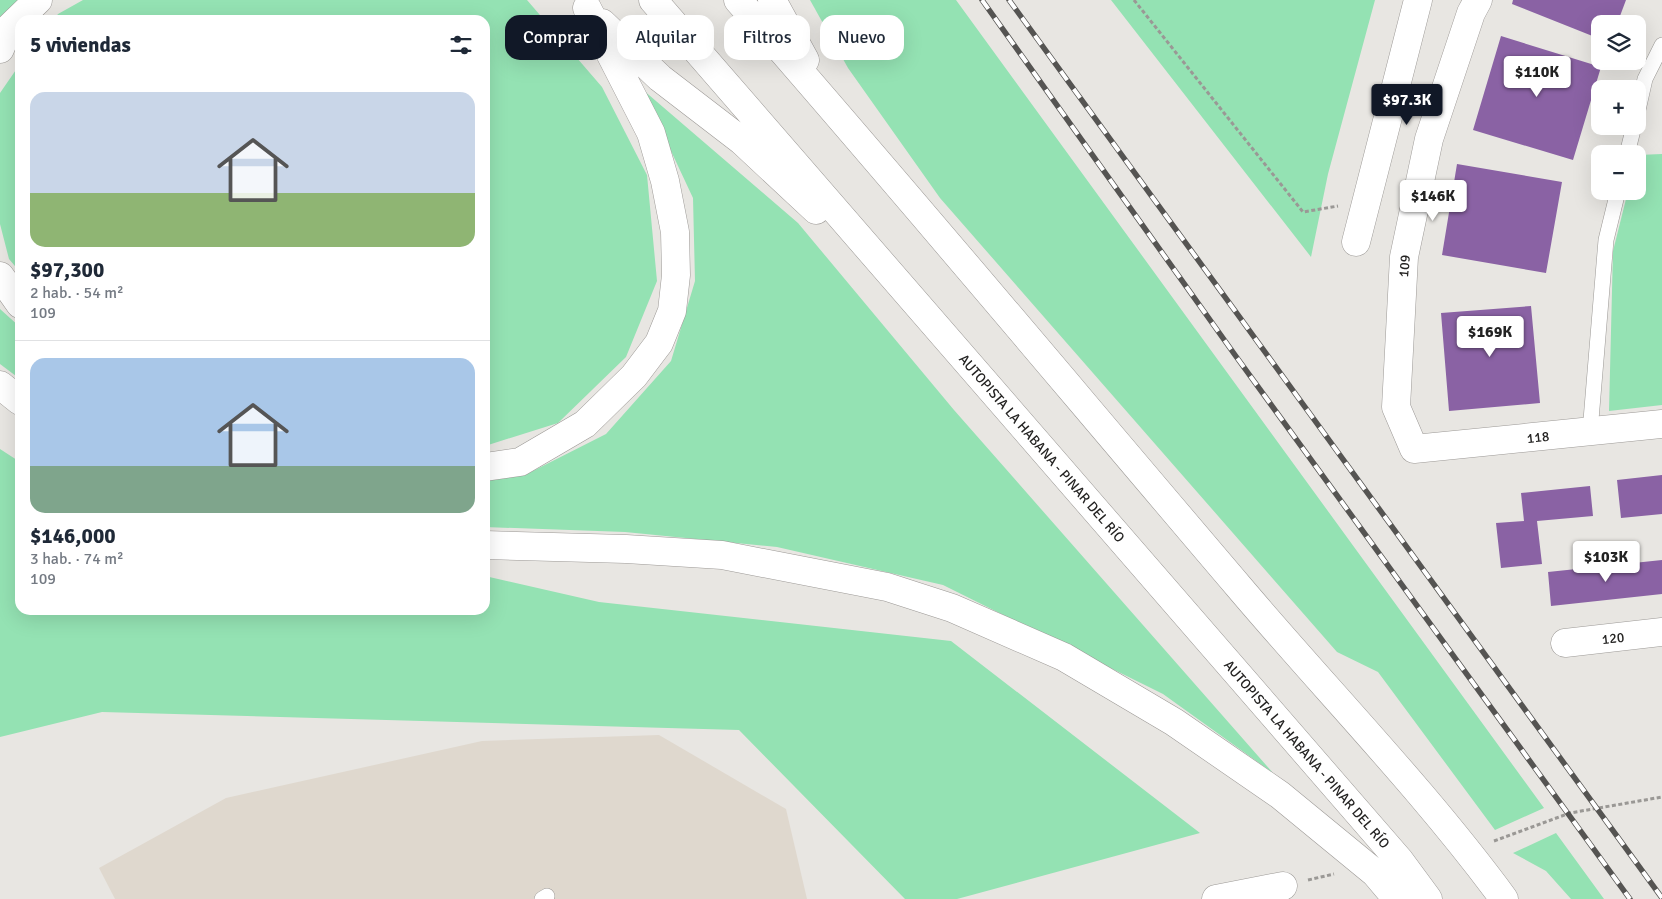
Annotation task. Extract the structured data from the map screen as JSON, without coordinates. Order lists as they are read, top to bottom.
{
  "streets": {
    "main road": [
      "109",
      "118",
      "AUTOPISTA LA HABANA - PINAR DEL RÍO",
      "120"
    ]
  },
  "crossings": [
    ["109", "118"]
  ],
  "page": {
    "map_buttons": ["+", "−"],
    "chip": [
      "Comprar",
      "Alquilar",
      "Filtros",
      "Nuevo"
    ],
    "heading": "5 viviendas",
    "price": [
      "$110K",
      "$97.3K",
      "$146K",
      "$169K",
      "$103K"
    ],
    "list": [
      {
        "name": "$97,300",
        "note": "2 hab. · 54 m² · 109"
      },
      {
        "name": "$146,000",
        "note": "3 hab. · 74 m² · 109"
      }
    ]
  }
}
